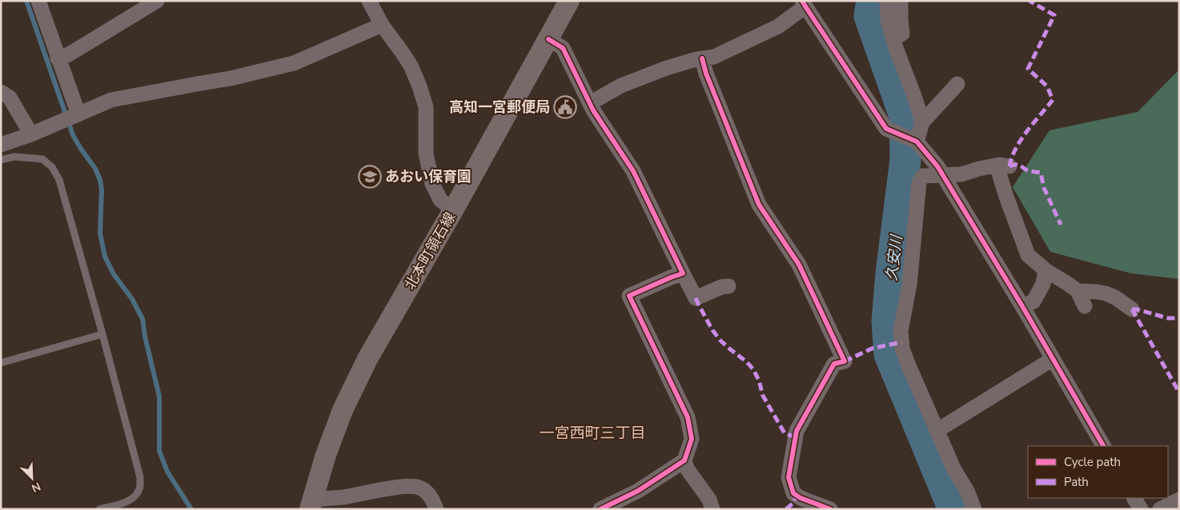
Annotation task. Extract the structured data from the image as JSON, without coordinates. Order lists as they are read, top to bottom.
{
  "streets": {
    "main road": ["北本町領石線"]
  },
  "districts": ["一宮西町三丁目"],
  "water": ["久安川"],
  "places": {
    "public building": ["高知一宮郵便局"],
    "school or university": ["あおい保育園"]
  },
  "legend": ["Cycle path", "Path"],
  "north": "bottom right"
}
